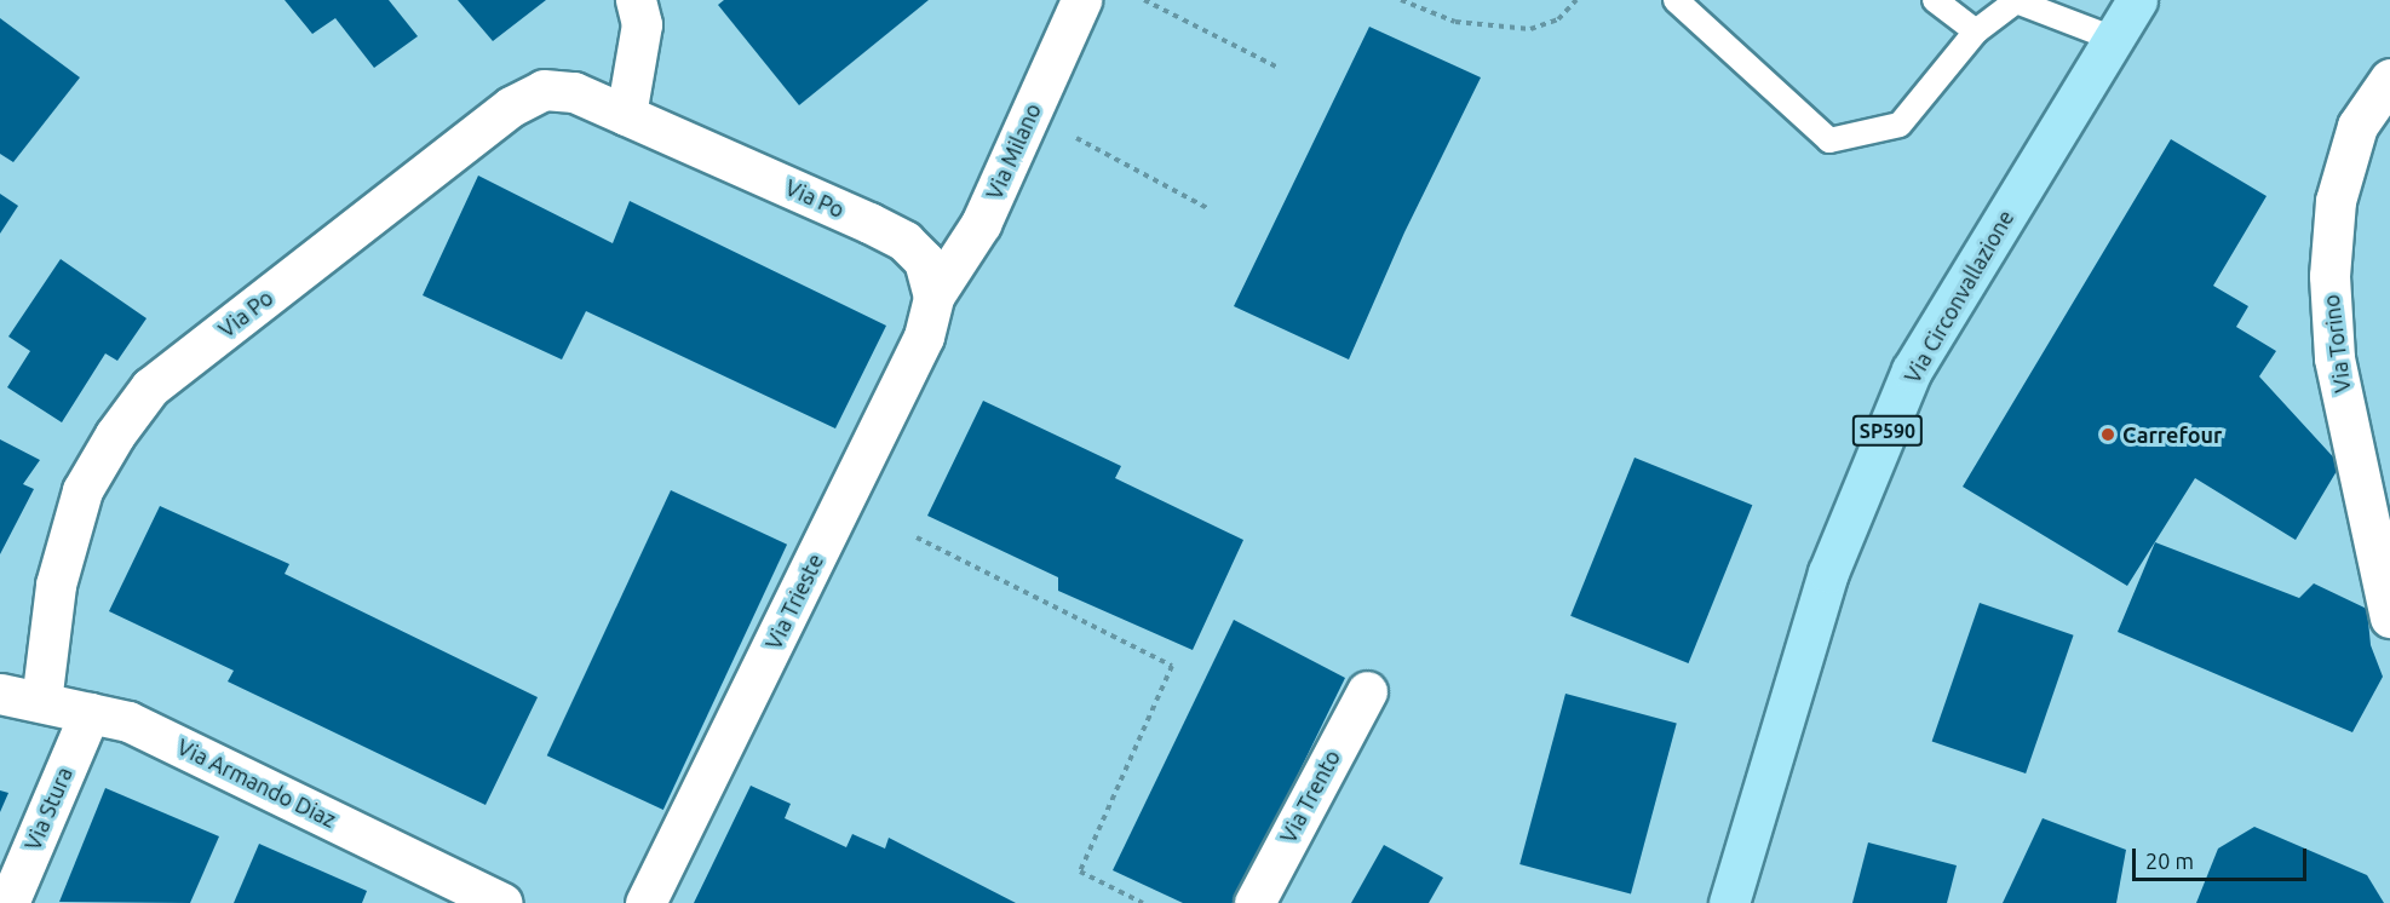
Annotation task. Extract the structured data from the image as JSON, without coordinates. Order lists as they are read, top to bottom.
{
  "streets": {
    "main road": ["Via Circonvallazione", "SP590"],
    "street": [
      "Via Milano",
      "Via Po",
      "Via Torino",
      "Via Trieste",
      "Via Armando Diaz",
      "Via Trento",
      "Via Stura"
    ]
  },
  "crossings": [
    ["Via Milano", "Via Po"],
    ["Via Milano", "Via Trieste"],
    ["Via Po", "Via Trieste"],
    ["Via Po", "Via Armando Diaz"],
    ["Via Armando Diaz", "Via Stura"]
  ],
  "places": ["Carrefour"],
  "scale_bar": "20 m"
}
